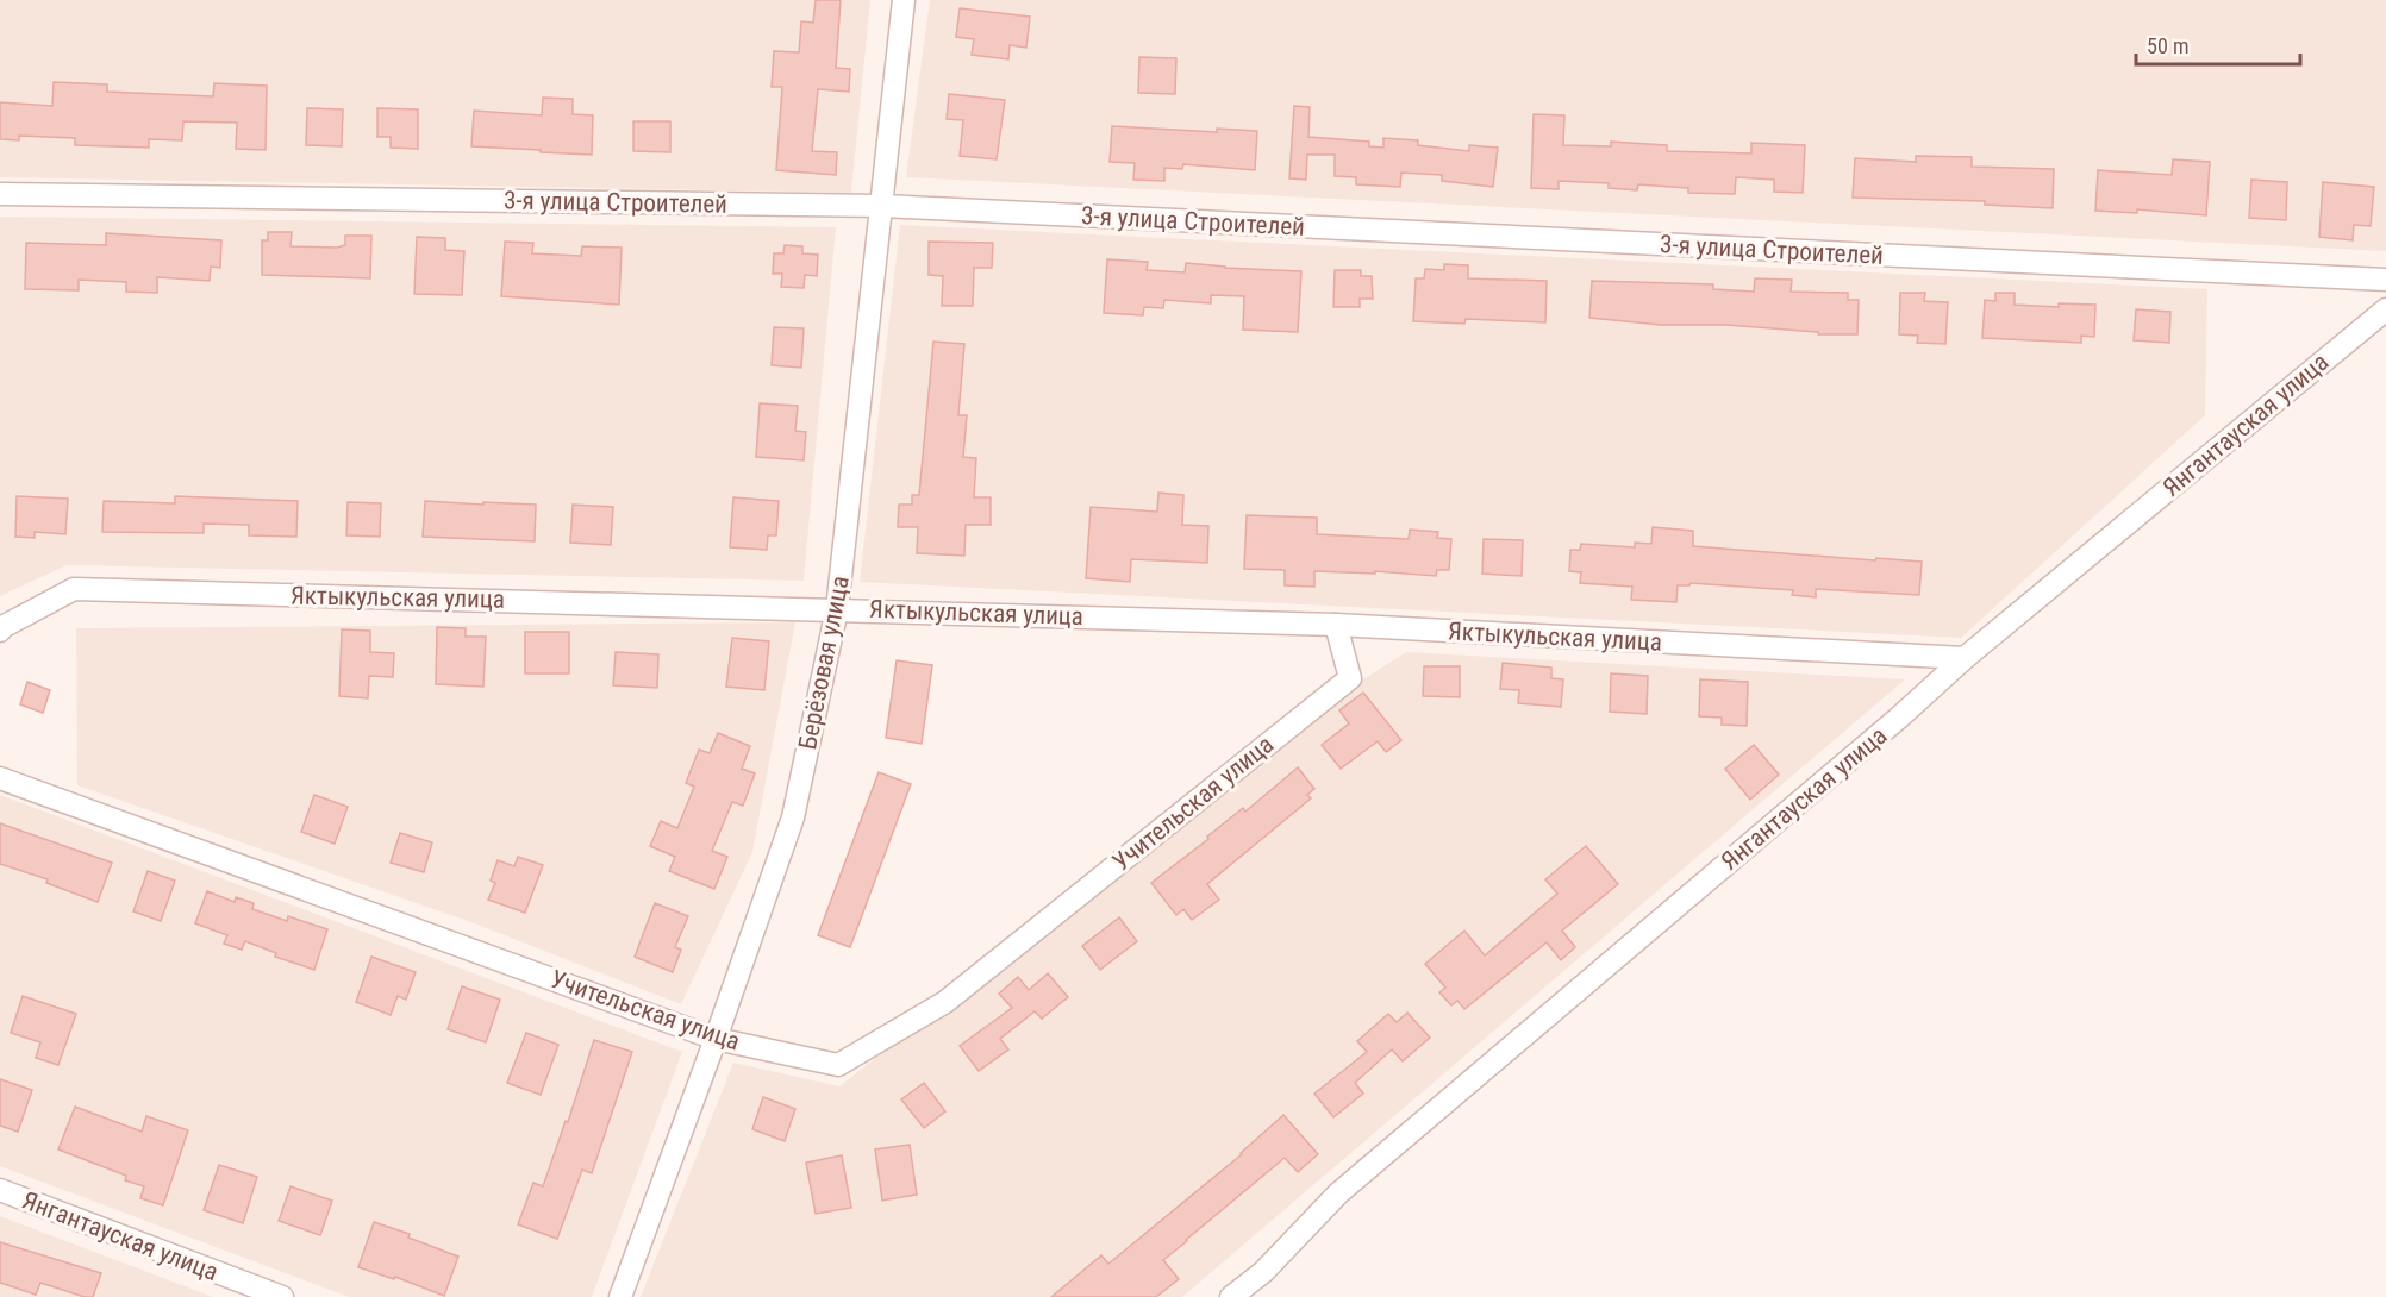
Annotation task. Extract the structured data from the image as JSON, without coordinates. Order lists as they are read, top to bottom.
{
  "streets": {
    "street": [
      "3-я улица Строителей",
      "Янгантауская улица",
      "Яктыкульская улица",
      "Берёзовая улица",
      "Учительская улица"
    ]
  },
  "crossings": [
    ["3-я улица Строителей", "Берёзовая улица"],
    ["Янгантауская улица", "Яктыкульская улица"],
    ["Яктыкульская улица", "Берёзовая улица"],
    ["Яктыкульская улица", "Учительская улица"],
    ["Берёзовая улица", "Учительская улица"]
  ],
  "scale_bar": "50 m"
}
